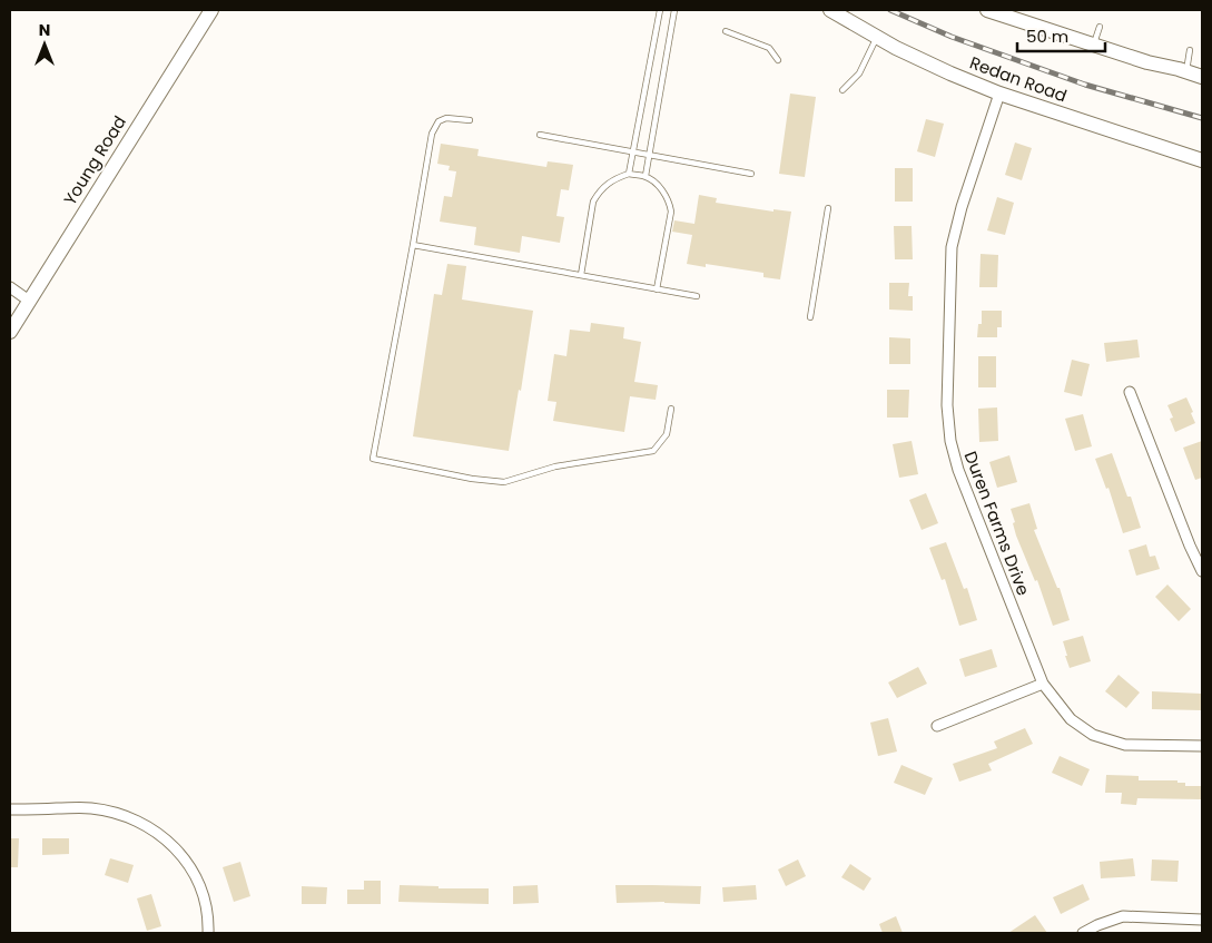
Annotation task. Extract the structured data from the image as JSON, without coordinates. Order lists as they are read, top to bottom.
{
  "streets": {
    "main road": ["Redan Road", "Young Road"],
    "street": ["Duren Farms Drive"]
  },
  "crossings": [
    ["Redan Road", "Duren Farms Drive"]
  ],
  "scale_bar": "50 m",
  "north": "top"
}
